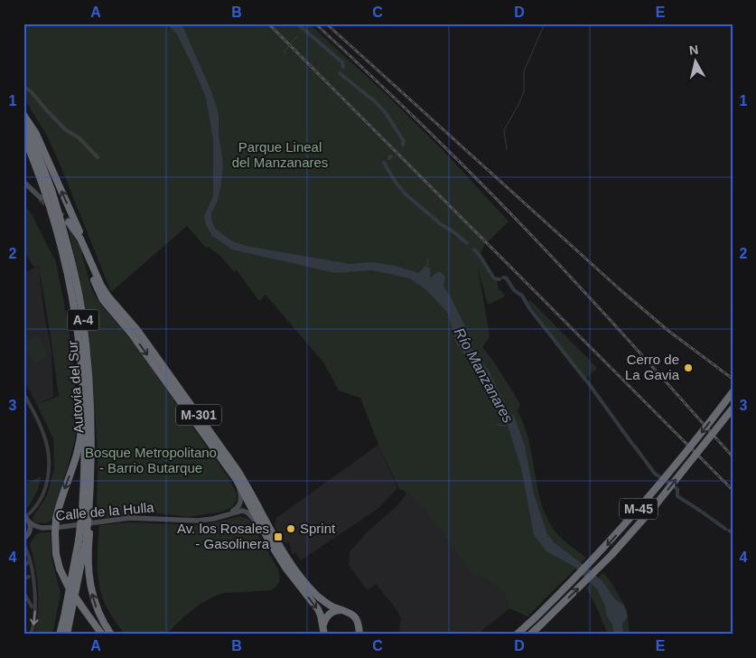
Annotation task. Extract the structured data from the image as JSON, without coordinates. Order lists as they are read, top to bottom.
{
  "streets": {
    "highway": [
      "A-4",
      "Autovía del Sur",
      "M-301",
      "M-45"
    ],
    "street": ["Calle de la Hulla"]
  },
  "crossings": [
    ["M-301", "Calle de la Hulla"]
  ],
  "water": ["Río Manzanares"],
  "parks": ["Parque Lineal del Manzanares", "Bosque Metropolitano - Barrio Butarque"],
  "places": {
    "other": ["Cerro de La Gavia", "Sprint"],
    "transit": ["Av. los Rosales - Gasolinera"]
  },
  "north": "top",
  "grid": {
    "columns": [
      "A",
      "B",
      "C",
      "D",
      "E"
    ],
    "rows": [
      "1",
      "2",
      "3",
      "4"
    ]
  }
}
